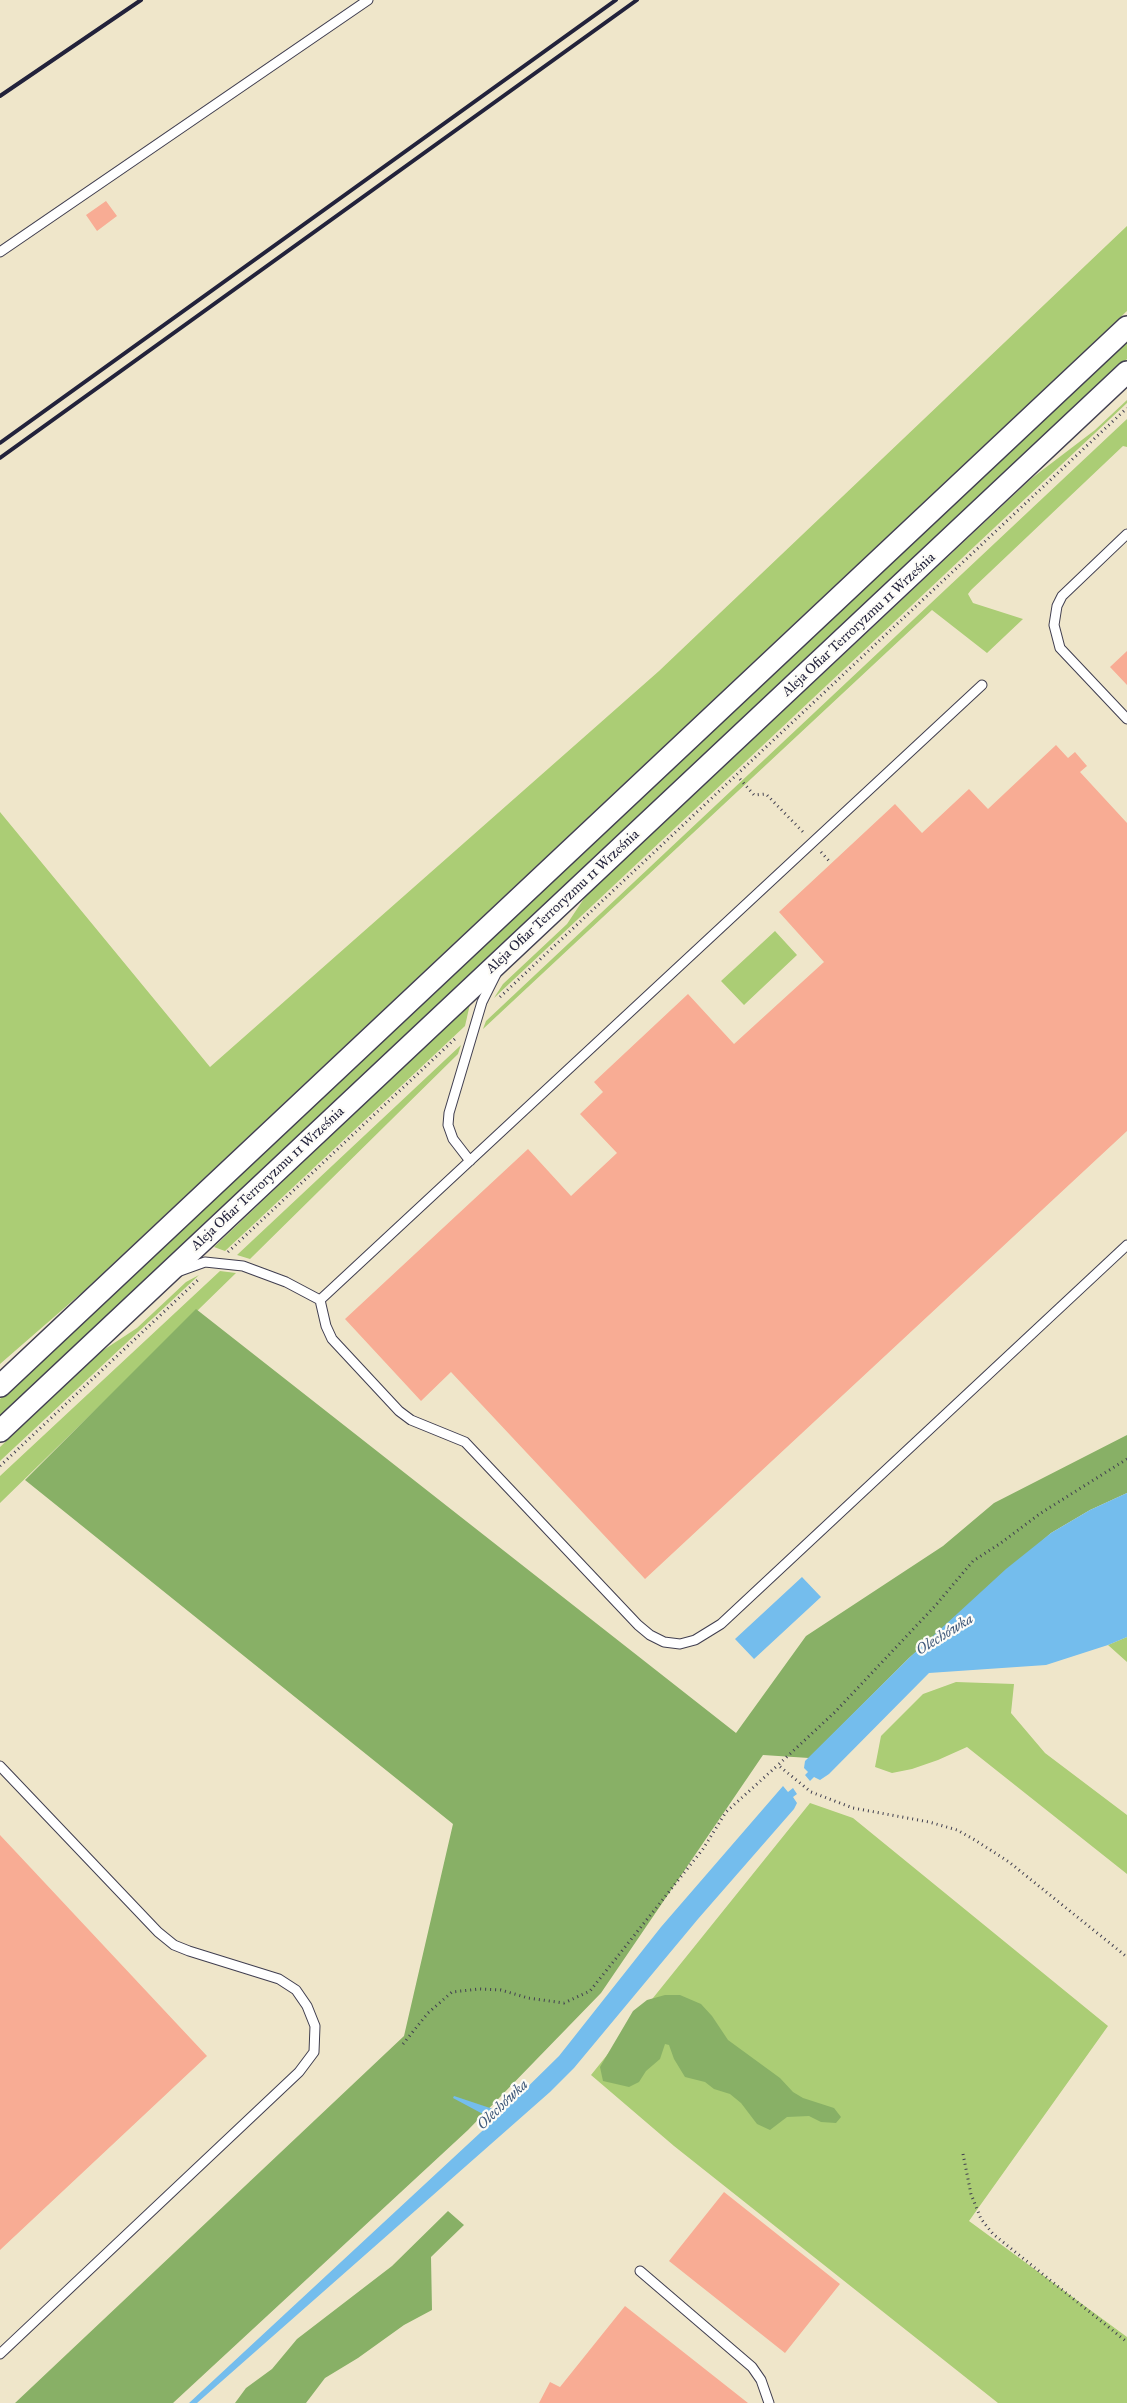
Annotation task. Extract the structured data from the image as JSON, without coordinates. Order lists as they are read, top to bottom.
{
  "streets": {
    "street": ["Aleja Ofiar Terroryzmu 11 Września"]
  },
  "water": ["Olechówka"]
}
